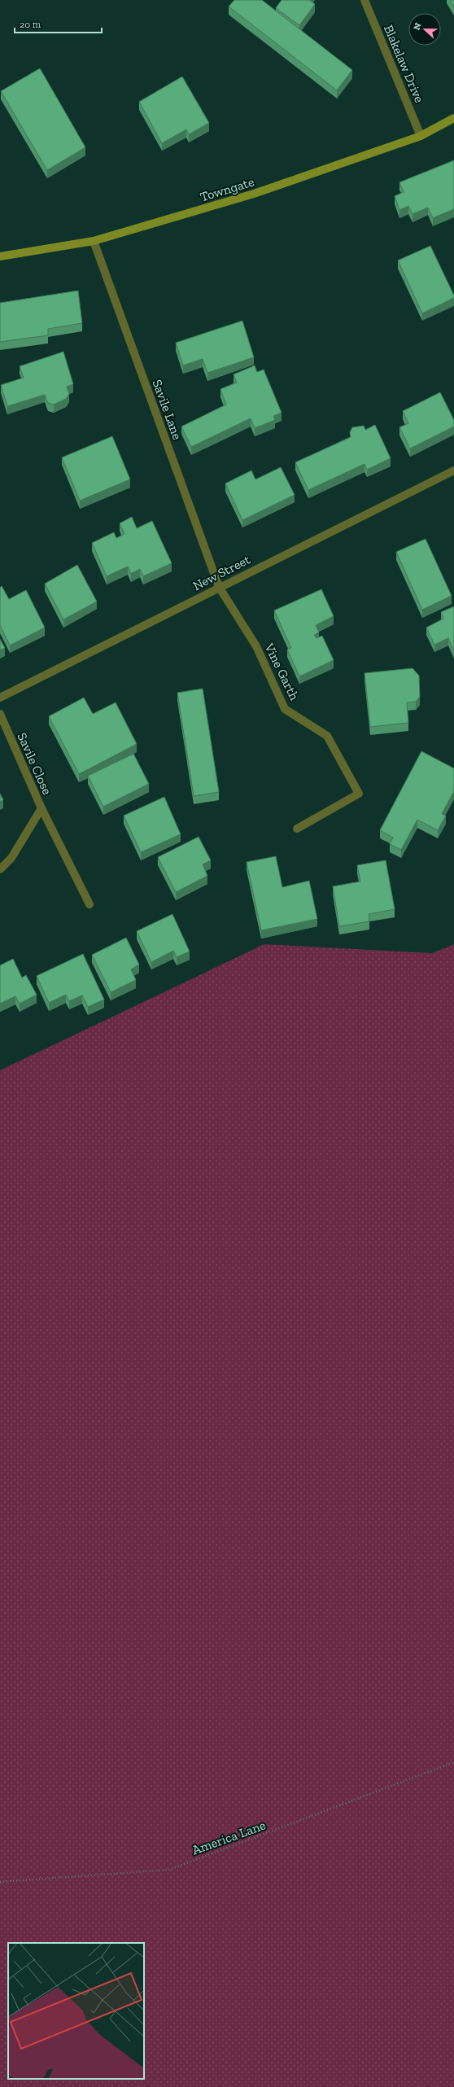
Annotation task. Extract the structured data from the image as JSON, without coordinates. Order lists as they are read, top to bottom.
{
  "streets": {
    "street": [
      "Blakelaw Drive",
      "Towngate",
      "Savile Lane",
      "New Street",
      "Vine Garth",
      "Savile Close"
    ],
    "path": ["America Lane"]
  },
  "crossings": [
    ["Blakelaw Drive", "Towngate"],
    ["Towngate", "Savile Lane"],
    ["Savile Lane", "New Street"],
    ["Savile Lane", "Vine Garth"],
    ["New Street", "Vine Garth"]
  ],
  "scale_bar": "20 m",
  "north": "left"
}
